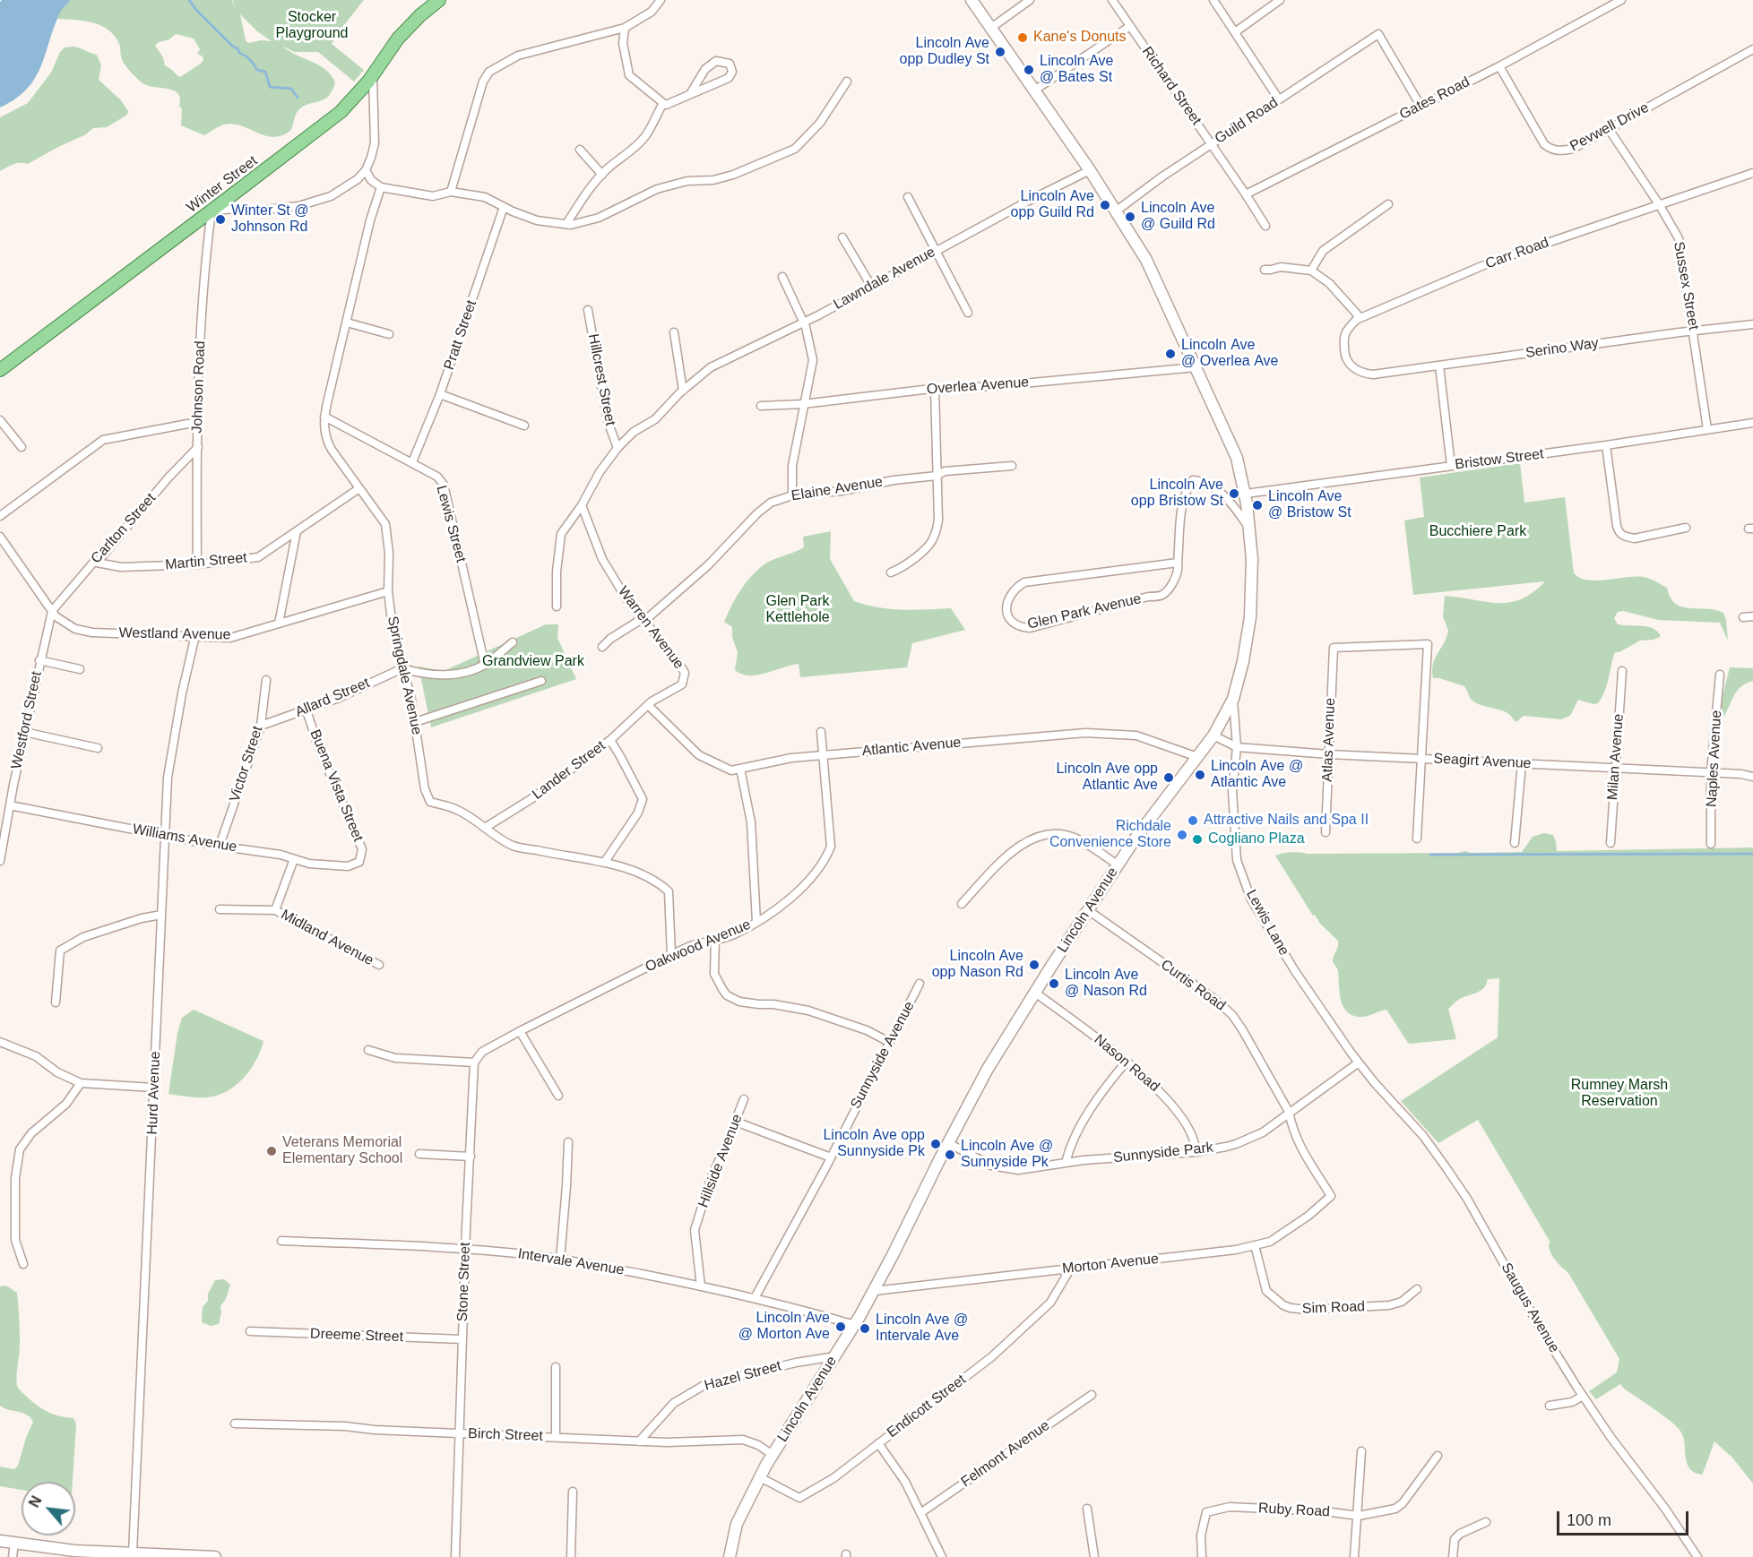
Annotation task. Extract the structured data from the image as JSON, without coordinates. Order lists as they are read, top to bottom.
{
  "streets": {
    "main road": ["Winter Street", "Lincoln Avenue"],
    "street": [
      "Richard Street",
      "Gates Road",
      "Guild Road",
      "Pevwell Drive",
      "Carr Road",
      "Lawndale Avenue",
      "Sussex Street",
      "Pratt Street",
      "Serino Way",
      "Hillcrest Street",
      "Overlea Avenue",
      "Johnson Road",
      "Bristow Street",
      "Elaine Avenue",
      "Lewis Street",
      "Carlton Street",
      "Martin Street",
      "Glen Park Avenue",
      "Warren Avenue",
      "Westland Avenue",
      "Springdale Avenue",
      "Allard Street",
      "Westford Street",
      "Atlas Avenue",
      "Atlantic Avenue",
      "Milan Avenue",
      "Naples Avenue",
      "Seagirt Avenue",
      "Victor Street",
      "Lander Street",
      "Buena Vista Street",
      "Williams Avenue",
      "Lewis Lane",
      "Midland Avenue",
      "Oakwood Avenue",
      "Curtis Road",
      "Sunnyside Avenue",
      "Nason Road",
      "Hurd Avenue",
      "Sunnyside Park",
      "Hillside Avenue",
      "Intervale Avenue",
      "Morton Avenue",
      "Stone Street",
      "Sim Road",
      "Saugus Avenue",
      "Dreeme Street",
      "Hazel Street",
      "Endicott Street",
      "Birch Street",
      "Felmont Avenue",
      "Ruby Road"
    ]
  },
  "crossings": [
    ["Richard Street", "Gates Road"],
    ["Richard Street", "Guild Road"],
    ["Gates Road", "Guild Road"],
    ["Gates Road", "Pevwell Drive"],
    ["Guild Road", "Lincoln Avenue"],
    ["Pevwell Drive", "Sussex Street"],
    ["Winter Street", "Johnson Road"],
    ["Carr Road", "Sussex Street"],
    ["Carr Road", "Serino Way"],
    ["Lawndale Avenue", "Hillcrest Street"],
    ["Lawndale Avenue", "Warren Avenue"],
    ["Lawndale Avenue", "Lincoln Avenue"],
    ["Sussex Street", "Serino Way"],
    ["Sussex Street", "Bristow Street"],
    ["Pratt Street", "Lewis Street"],
    ["Overlea Avenue", "Lincoln Avenue"],
    ["Johnson Road", "Carlton Street"],
    ["Johnson Road", "Martin Street"],
    ["Bristow Street", "Lincoln Avenue"],
    ["Elaine Avenue", "Warren Avenue"],
    ["Lewis Street", "Springdale Avenue"],
    ["Carlton Street", "Martin Street"],
    ["Carlton Street", "Westland Avenue"],
    ["Carlton Street", "Westford Street"],
    ["Martin Street", "Springdale Avenue"],
    ["Glen Park Avenue", "Lincoln Avenue"],
    ["Warren Avenue", "Atlantic Avenue"],
    ["Warren Avenue", "Lander Street"],
    ["Westland Avenue", "Springdale Avenue"],
    ["Westland Avenue", "Westford Street"],
    ["Westland Avenue", "Hurd Avenue"],
    ["Springdale Avenue", "Allard Street"],
    ["Springdale Avenue", "Lander Street"],
    ["Springdale Avenue", "Oakwood Avenue"],
    ["Allard Street", "Victor Street"],
    ["Allard Street", "Buena Vista Street"],
    ["Westford Street", "Williams Avenue"],
    ["Atlas Avenue", "Seagirt Avenue"],
    ["Atlantic Avenue", "Lander Street"],
    ["Atlantic Avenue", "Lincoln Avenue"],
    ["Atlantic Avenue", "Oakwood Avenue"],
    ["Milan Avenue", "Seagirt Avenue"],
    ["Naples Avenue", "Seagirt Avenue"],
    ["Seagirt Avenue", "Lincoln Avenue"],
    ["Seagirt Avenue", "Lewis Lane"],
    ["Victor Street", "Williams Avenue"],
    ["Buena Vista Street", "Williams Avenue"],
    ["Williams Avenue", "Hurd Avenue"],
    ["Lincoln Avenue", "Lewis Lane"],
    ["Lincoln Avenue", "Curtis Road"],
    ["Lincoln Avenue", "Nason Road"],
    ["Lincoln Avenue", "Sunnyside Park"],
    ["Lincoln Avenue", "Intervale Avenue"],
    ["Lincoln Avenue", "Morton Avenue"],
    ["Lincoln Avenue", "Hazel Street"],
    ["Lincoln Avenue", "Endicott Street"],
    ["Lincoln Avenue", "Birch Street"],
    ["Lewis Lane", "Sunnyside Park"],
    ["Lewis Lane", "Saugus Avenue"],
    ["Curtis Road", "Sunnyside Park"],
    ["Curtis Road", "Morton Avenue"],
    ["Sunnyside Avenue", "Intervale Avenue"],
    ["Nason Road", "Sunnyside Park"],
    ["Sunnyside Park", "Saugus Avenue"],
    ["Hillside Avenue", "Intervale Avenue"],
    ["Intervale Avenue", "Stone Street"],
    ["Morton Avenue", "Sim Road"],
    ["Morton Avenue", "Endicott Street"],
    ["Stone Street", "Dreeme Street"],
    ["Stone Street", "Birch Street"],
    ["Hazel Street", "Birch Street"]
  ],
  "parks": [
    "Stocker Playground",
    "Bucchiere Park",
    "Glen Park Kettlehole",
    "Grandview Park",
    "Rumney Marsh Reservation"
  ],
  "places": [
    "Kane's Donuts",
    "Lincoln Ave opp Dudley St",
    "Lincoln Ave @ Bates St",
    "Lincoln Ave opp Guild Rd",
    "Lincoln Ave @ Guild Rd",
    "Winter St @ Johnson Rd",
    "Lincoln Ave @ Overlea Ave",
    "Lincoln Ave opp Bristow St",
    "Lincoln Ave @ Bristow St",
    "Lincoln Ave @ Atlantic Ave",
    "Lincoln Ave opp Atlantic Ave",
    "Attractive Nails and Spa II",
    "Richdale Convenience Store",
    "Cogliano Plaza",
    "Lincoln Ave opp Nason Rd",
    "Lincoln Ave @ Nason Rd",
    "Lincoln Ave opp Sunnyside Pk",
    "Veterans Memorial Elementary School",
    "Lincoln Ave @ Sunnyside Pk",
    "Lincoln Ave @ Morton Ave",
    "Lincoln Ave @ Intervale Ave"
  ],
  "scale_bar": "100 m",
  "north": "top left"
}
